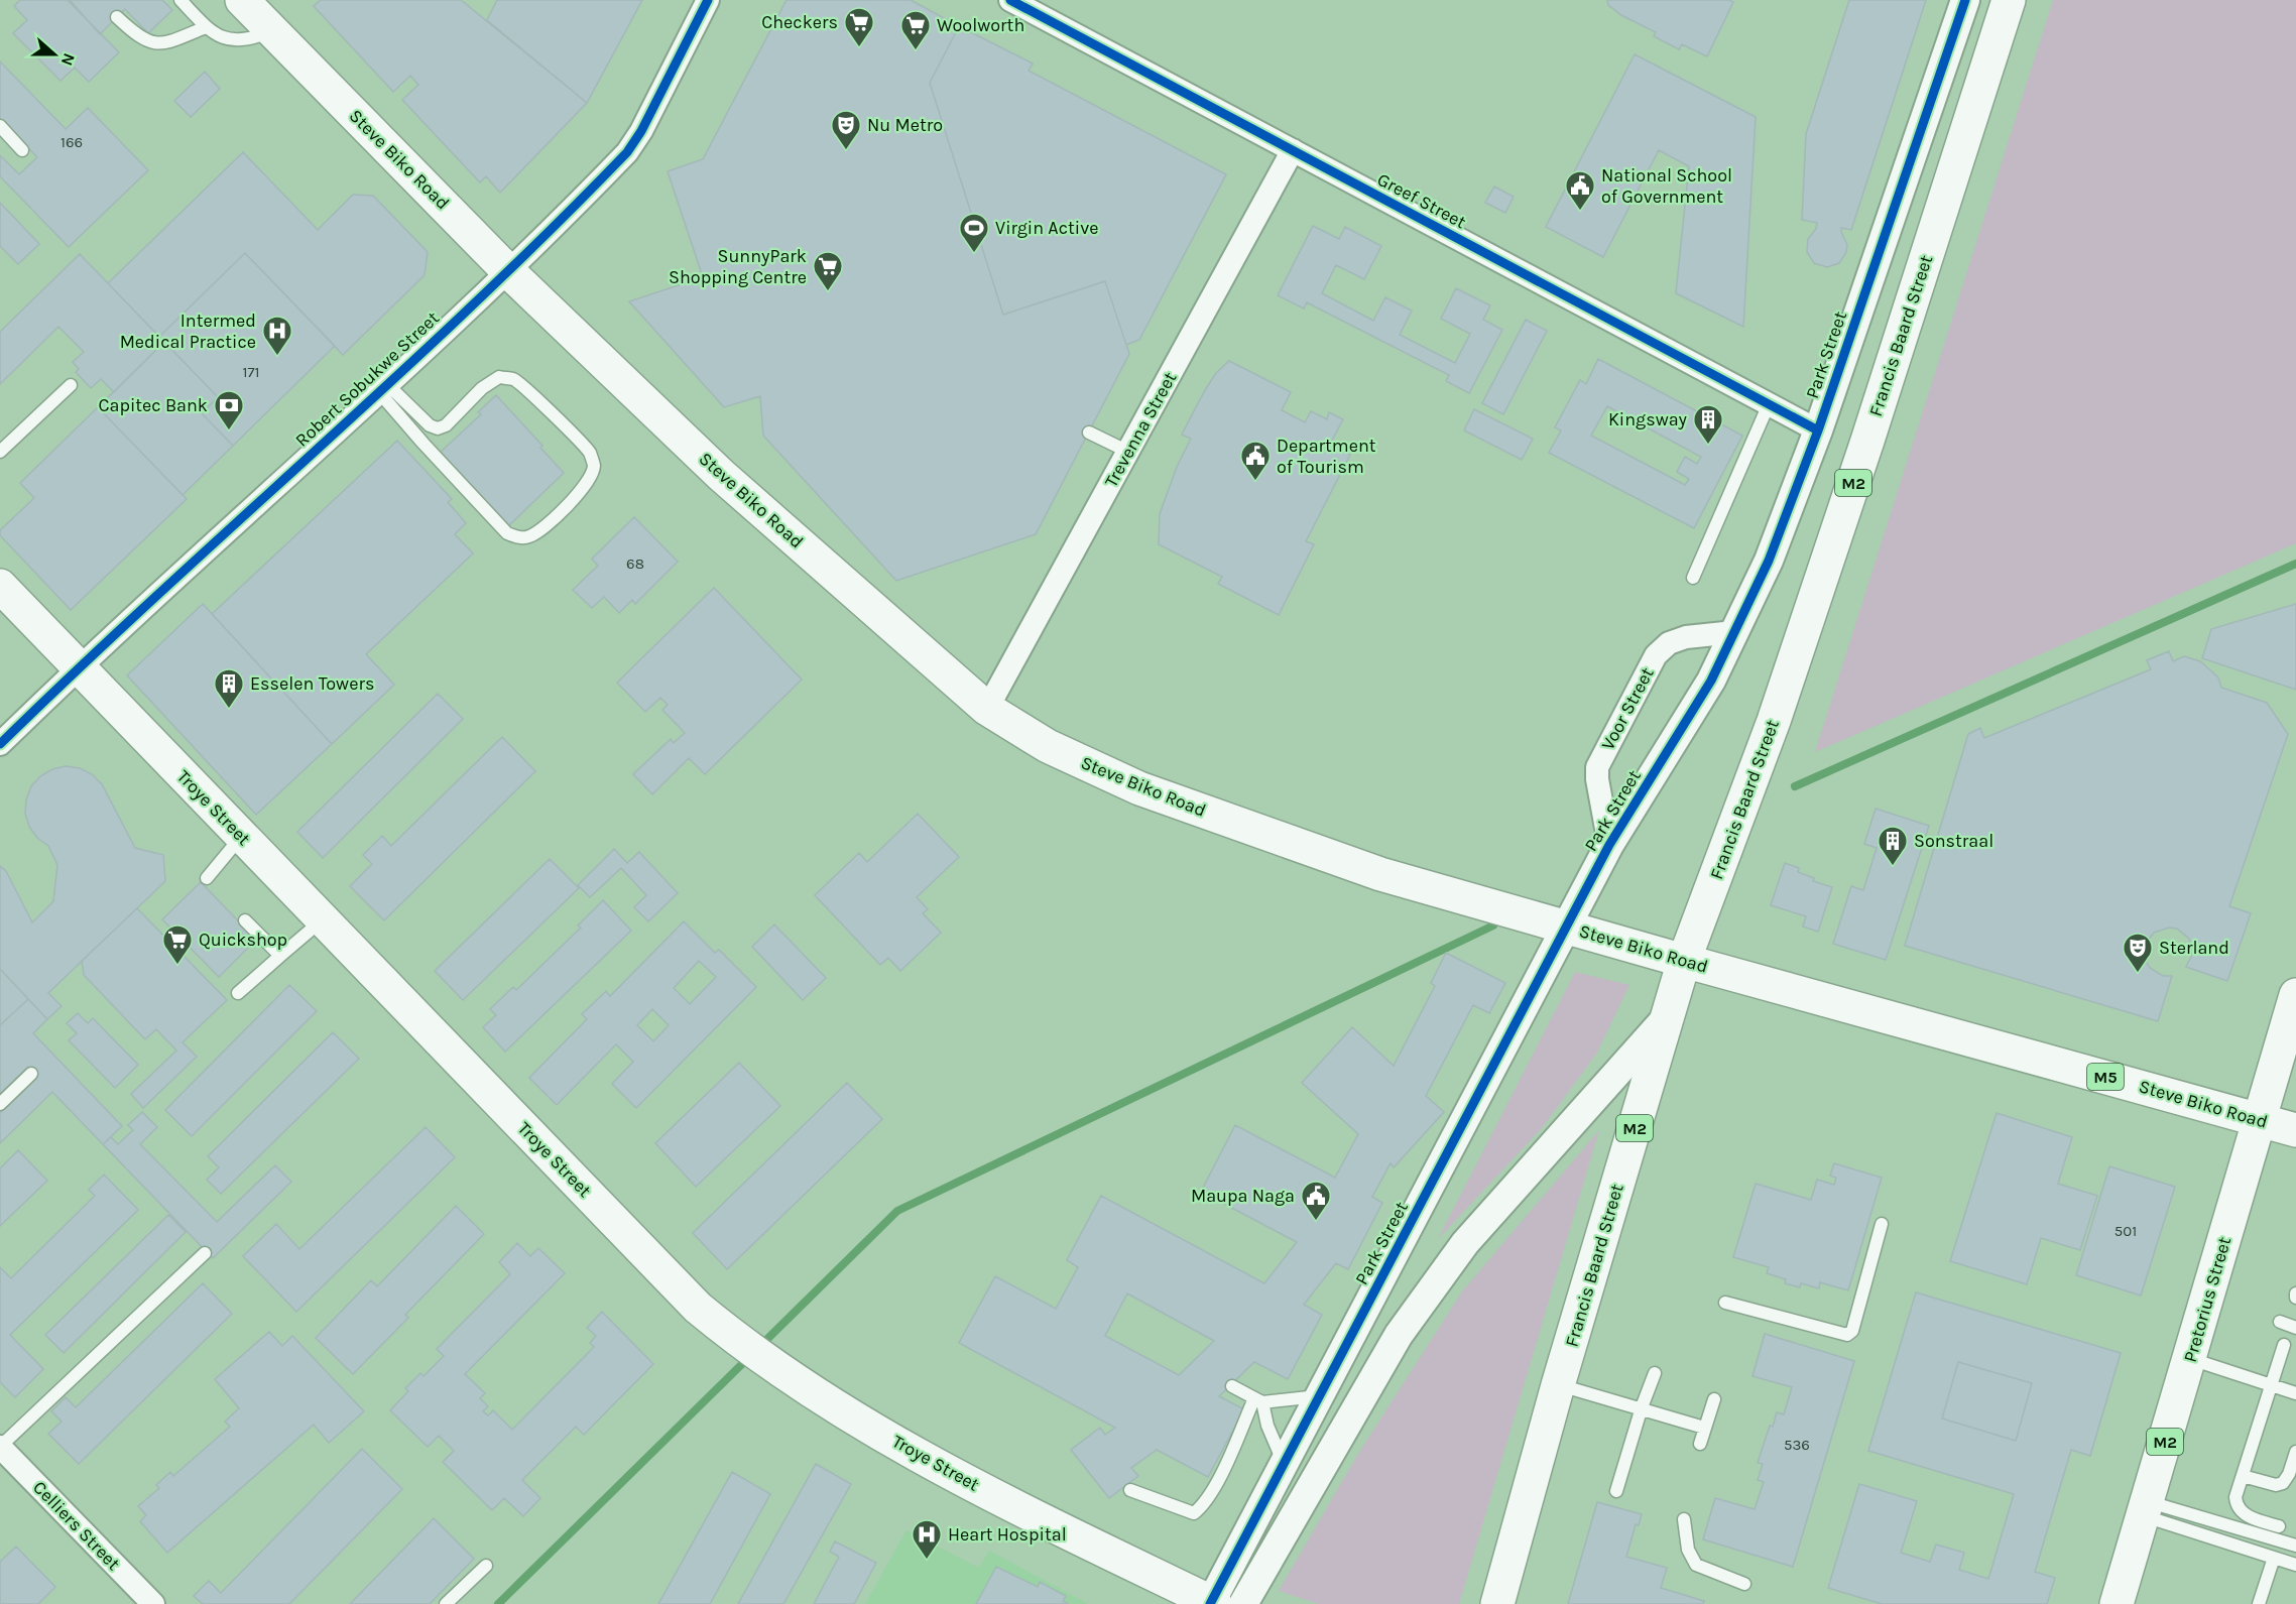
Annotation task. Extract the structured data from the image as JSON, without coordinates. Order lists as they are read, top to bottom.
{
  "streets": {
    "main road": [
      "Steve Biko Road",
      "Francis Baard Street",
      "M2",
      "Troye Street",
      "M5",
      "Pretorius Street"
    ],
    "street": [
      "Greef Street",
      "Park Street",
      "Robert Sobukwe Street",
      "Trevenna Street",
      "Voor Street",
      "Celliers Street"
    ]
  },
  "crossings": [
    ["Steve Biko Road", "Francis Baard Street"],
    ["Steve Biko Road", "Park Street"],
    ["Steve Biko Road", "Robert Sobukwe Street"],
    ["Steve Biko Road", "Trevenna Street"],
    ["Steve Biko Road", "Pretorius Street"],
    ["Greef Street", "Park Street"],
    ["Greef Street", "Trevenna Street"],
    ["Park Street", "Voor Street"],
    ["Park Street", "Troye Street"],
    ["Robert Sobukwe Street", "Troye Street"]
  ],
  "places": {
    "supermarket": [
      "Checkers",
      "Woolworth",
      "SunnyPark Shopping Centre",
      "Quickshop"
    ],
    "theatre": ["Nu Metro", "Sterland"],
    "public building": ["National School of Government", "Department of Tourism", "Maupa Naga"],
    "sports": ["Virgin Active"],
    "hospital": ["Intermed Medical Practice", "Heart Hospital"],
    "bank": ["Capitec Bank"],
    "building": ["Kingsway", "Esselen Towers", "Sonstraal"]
  },
  "house_numbers": [
    "166",
    "171",
    "68",
    "501",
    "536"
  ],
  "north": "right"
}
